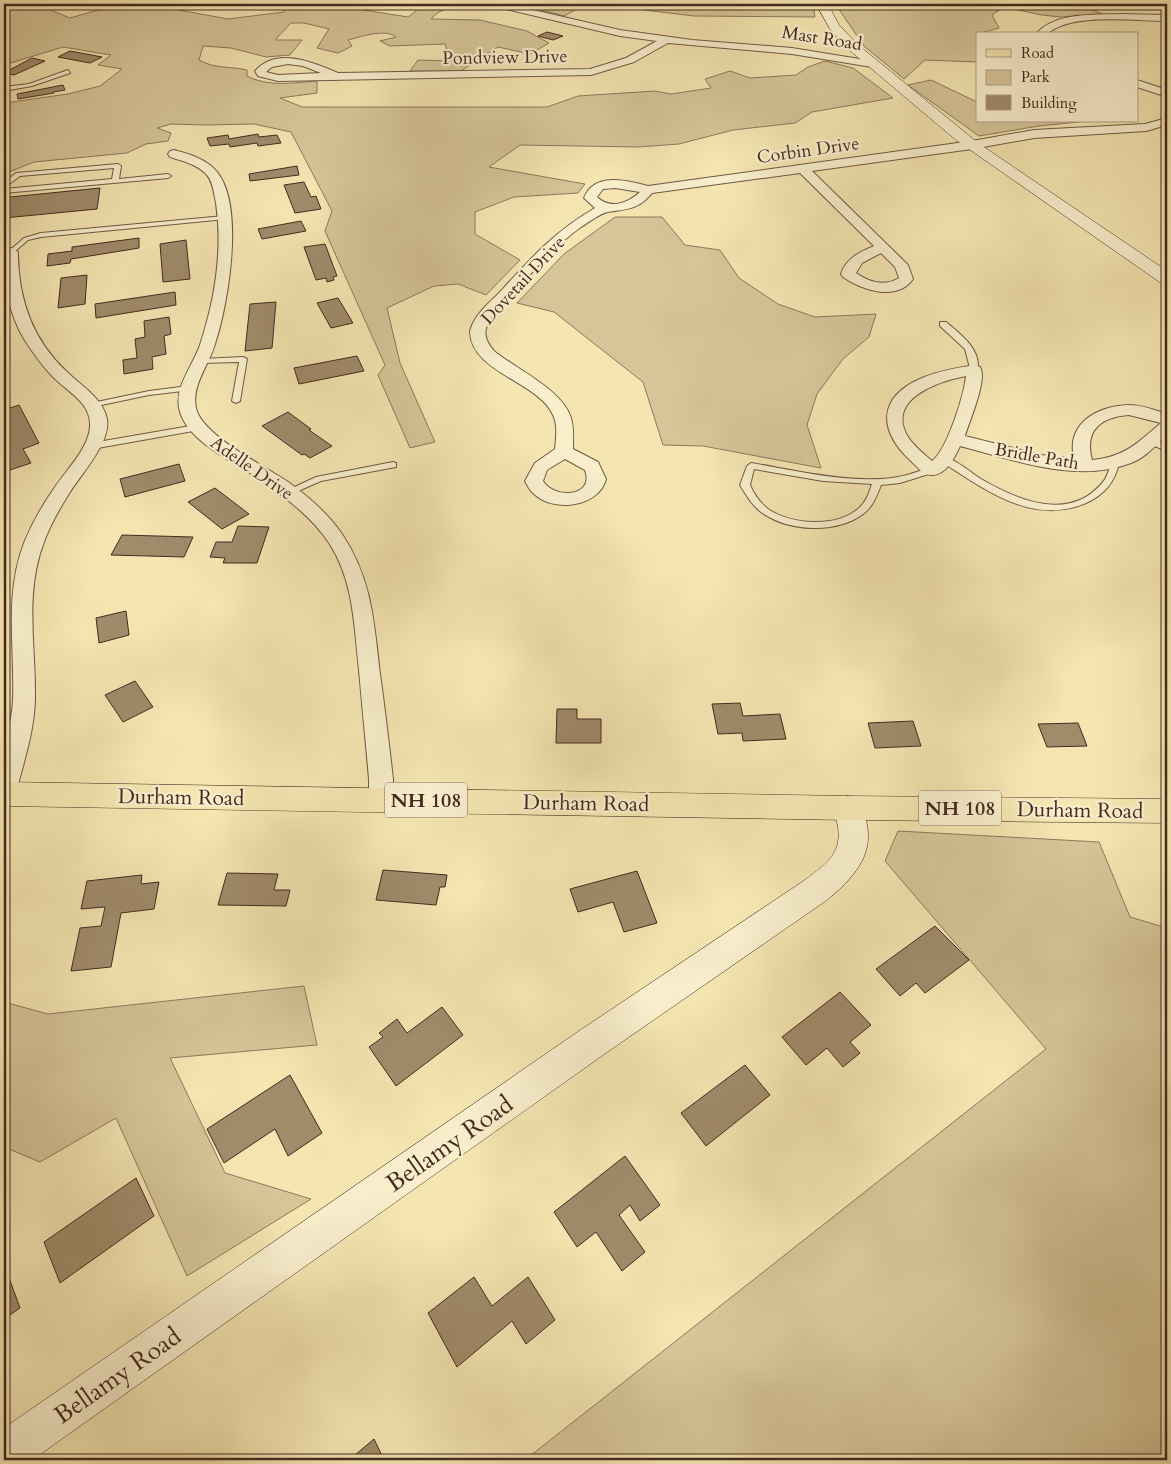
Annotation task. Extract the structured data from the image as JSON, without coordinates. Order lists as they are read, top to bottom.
{
  "streets": {
    "main road": ["Durham Road", "NH 108"],
    "street": [
      "Mast Road",
      "Pondview Drive",
      "Corbin Drive",
      "Dovetail Drive",
      "Bridle Path",
      "Adelle Drive",
      "Bellamy Road"
    ]
  },
  "crossings": [
    ["Mast Road", "Pondview Drive"],
    ["Mast Road", "Corbin Drive"],
    ["Corbin Drive", "Dovetail Drive"],
    ["Adelle Drive", "Durham Road"],
    ["Durham Road", "Bellamy Road"]
  ],
  "legend": ["Road", "Park", "Building"]
}
